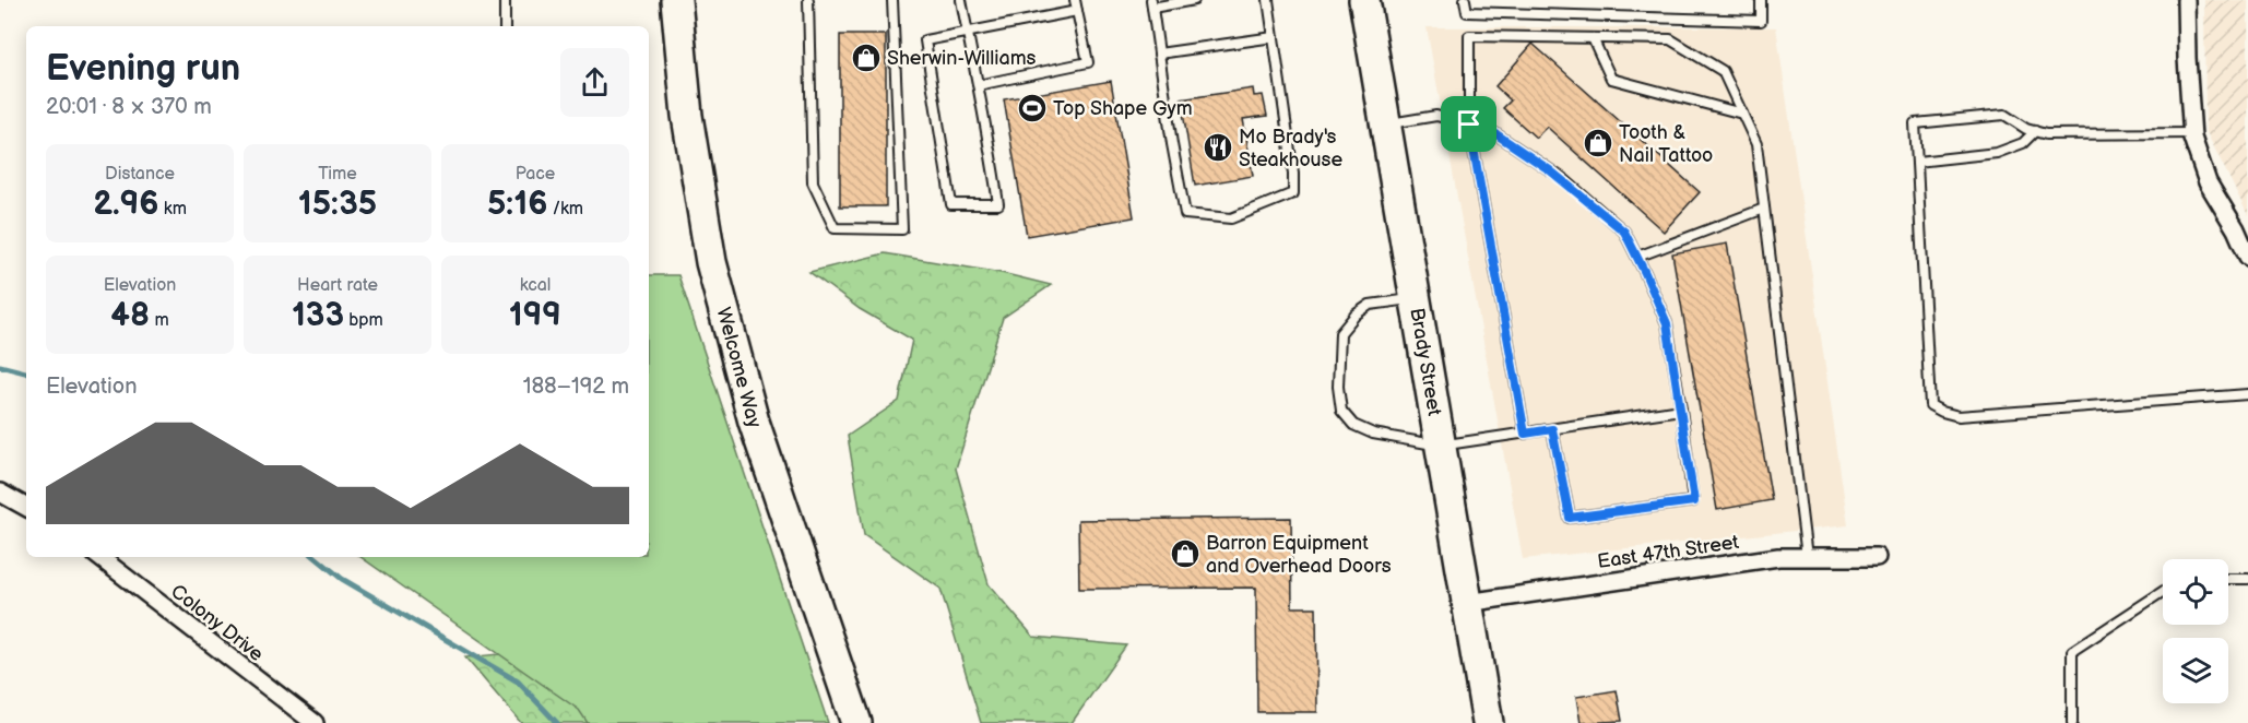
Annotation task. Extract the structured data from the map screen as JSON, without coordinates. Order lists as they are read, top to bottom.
{
  "streets": {
    "highway": ["Brady Street", "Welcome Way"],
    "street": ["East 47th Street", "Colony Drive"]
  },
  "crossings": [
    ["Brady Street", "East 47th Street"]
  ],
  "places": {
    "shop": ["Sherwin-Williams", "Tooth & Nail Tattoo", "Barron Equipment and Overhead Doors"],
    "sports": ["Top Shape Gym"],
    "restaurant": ["Mo Brady's Steakhouse"]
  },
  "page": {
    "heading": ["Evening run", "20:01 · 8 × 370 m"],
    "stats": [
      ["Distance", "2.96 km"],
      ["Time", "15:35"],
      ["Pace", "5:16 /km"],
      ["Elevation", "48 m"],
      ["Heart rate", "133 bpm"],
      ["kcal", "199"]
    ],
    "chart": ["Elevation", "188–192 m"]
  }
}
